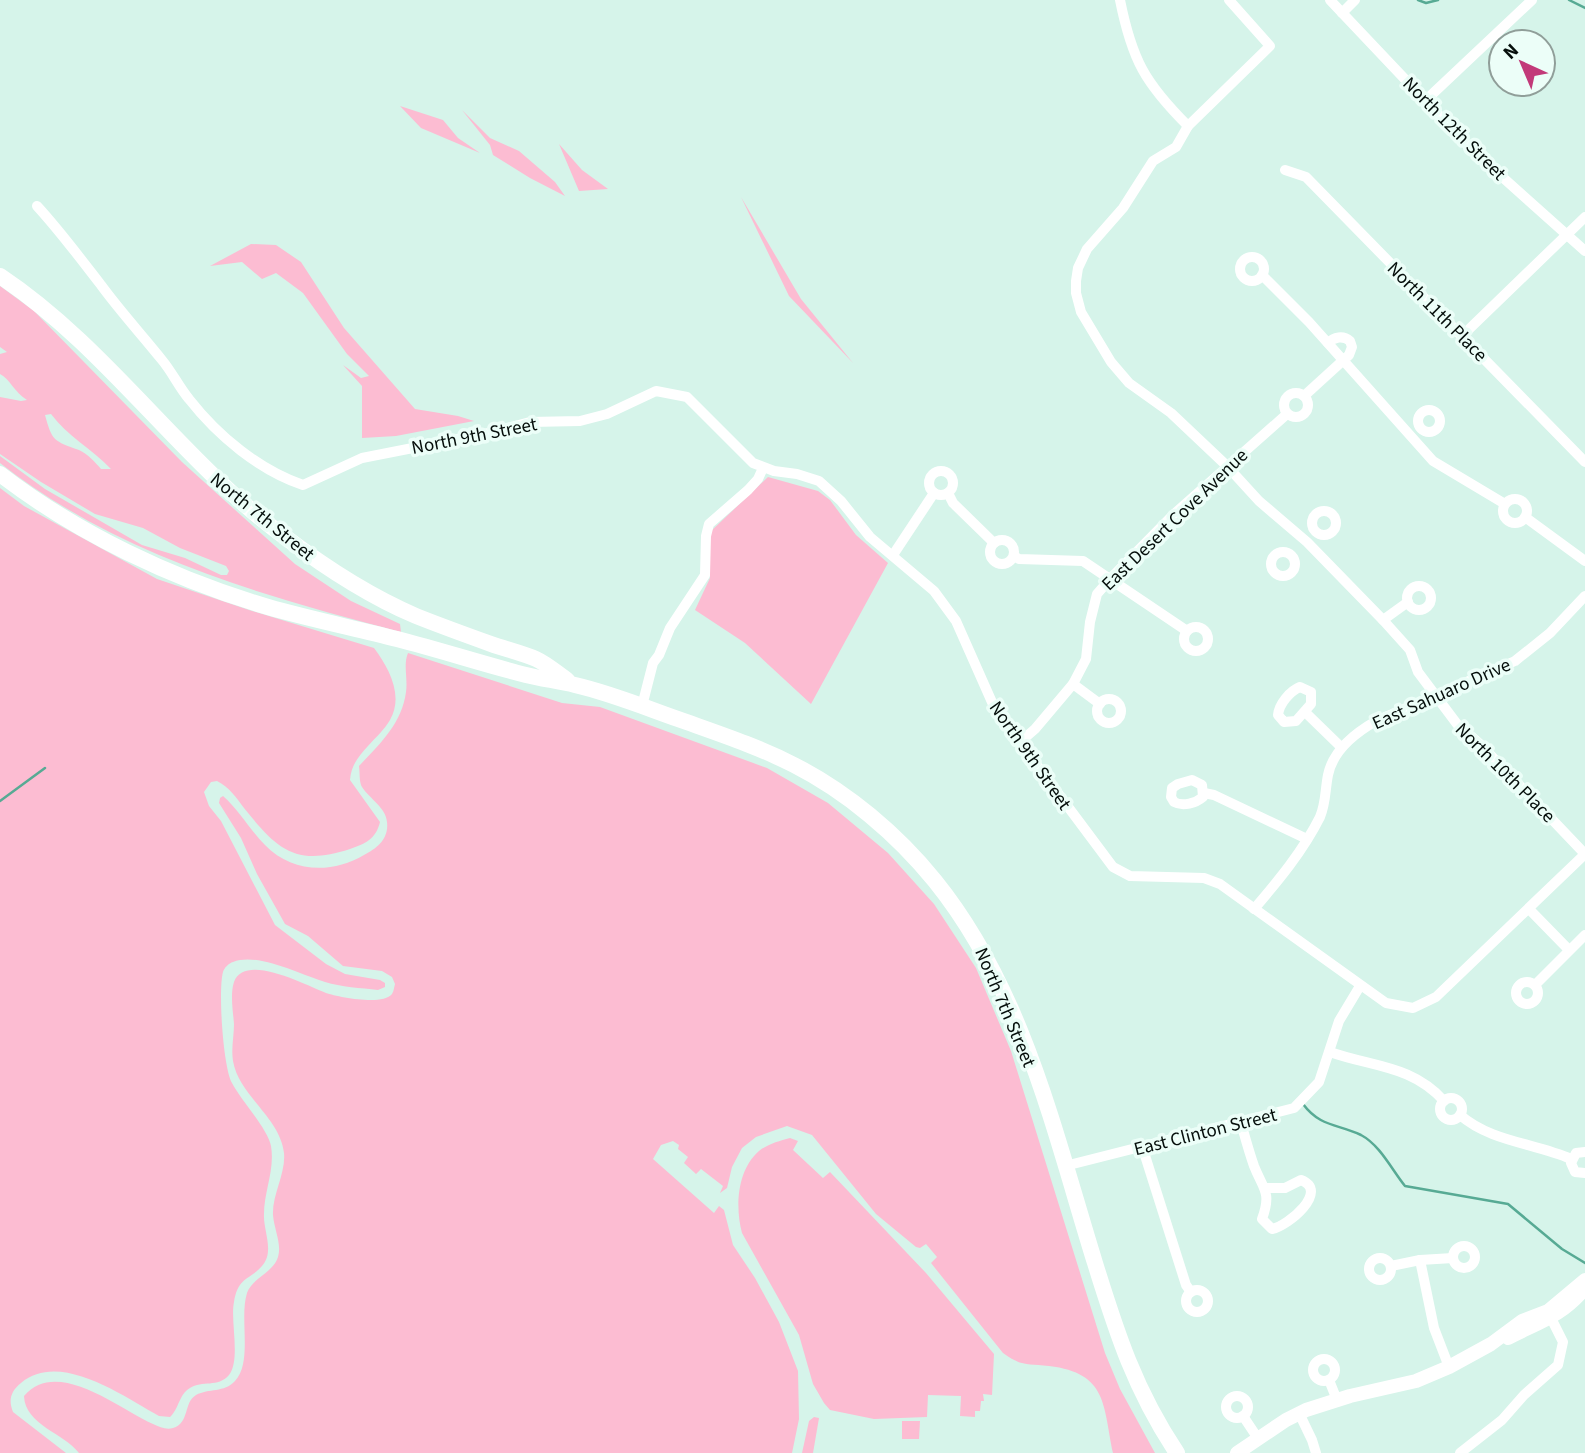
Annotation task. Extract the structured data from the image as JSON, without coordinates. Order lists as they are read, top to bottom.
{
  "streets": {
    "main road": ["North 7th Street"],
    "street": [
      "North 12th Street",
      "North 11th Place",
      "North 9th Street",
      "East Desert Cove Avenue",
      "East Sahuaro Drive",
      "North 10th Place",
      "East Clinton Street"
    ]
  },
  "crossings": [
    ["North 9th Street", "East Desert Cove Avenue"],
    ["North 9th Street", "East Sahuaro Drive"],
    ["North 9th Street", "East Clinton Street"],
    ["North 7th Street", "East Clinton Street"],
    ["East Desert Cove Avenue", "North 10th Place"],
    ["East Sahuaro Drive", "North 10th Place"]
  ],
  "north": "top left"
}
